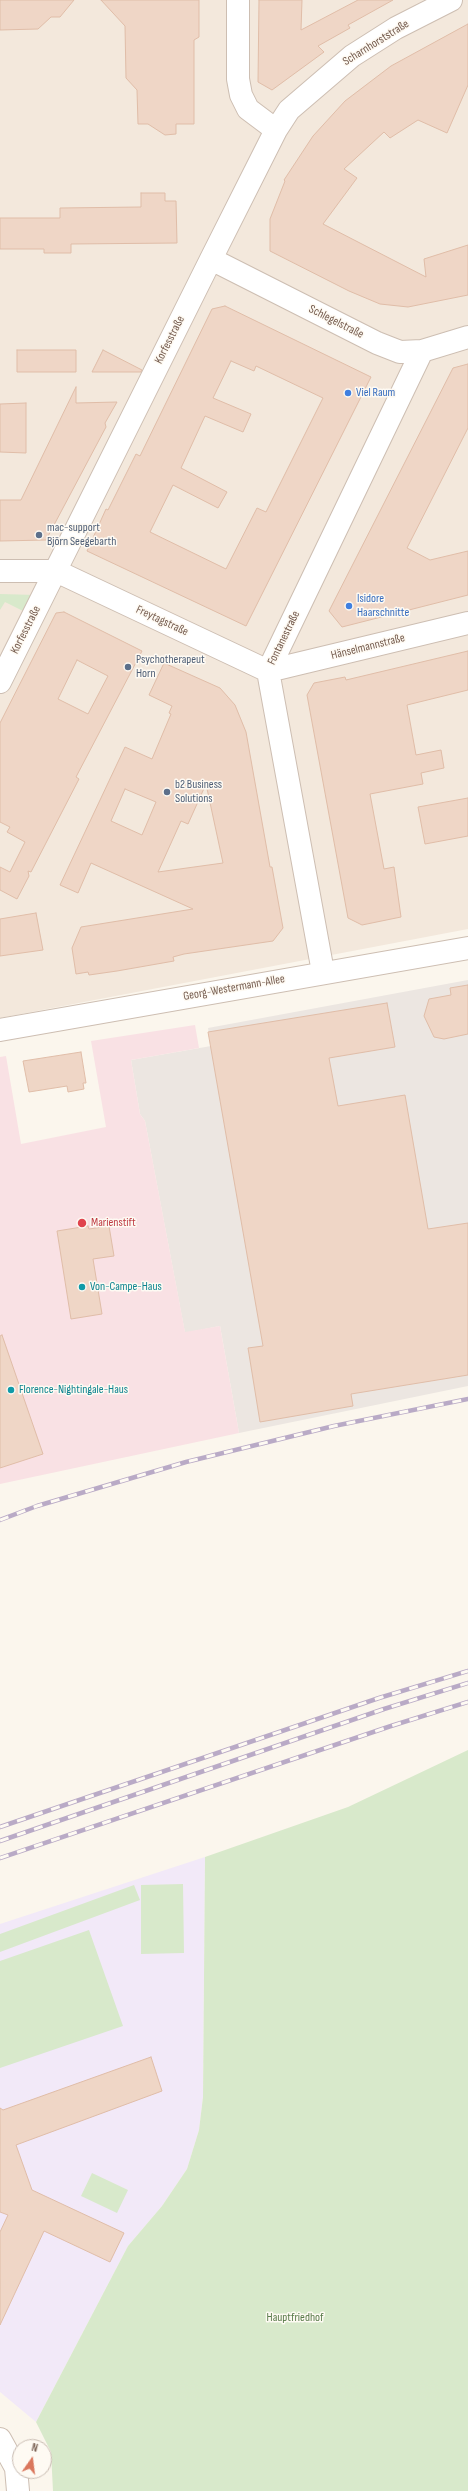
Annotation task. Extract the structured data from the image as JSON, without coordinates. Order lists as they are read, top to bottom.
{
  "streets": {
    "street": [
      "Scharnhorststraße",
      "Schlegelstraße",
      "Korfesstraße",
      "Freytagstraße",
      "Fontanestraße",
      "Hänselmannstraße",
      "Georg-Westermann-Allee"
    ]
  },
  "crossings": [
    ["Scharnhorststraße", "Korfesstraße"],
    ["Schlegelstraße", "Korfesstraße"],
    ["Schlegelstraße", "Fontanestraße"],
    ["Korfesstraße", "Freytagstraße"],
    ["Freytagstraße", "Fontanestraße"],
    ["Freytagstraße", "Hänselmannstraße"],
    ["Fontanestraße", "Hänselmannstraße"],
    ["Fontanestraße", "Georg-Westermann-Allee"]
  ],
  "parks": ["Hauptfriedhof"],
  "places": [
    "Viel Raum",
    "mac-support Björn Seegebarth",
    "Isidore Haarschnitte",
    "Psychotherapeut Horn",
    "b2 Business Solutions",
    "Marienstift",
    "Von-Campe-Haus",
    "Florence-Nightingale-Haus"
  ],
  "north": "top"
}
